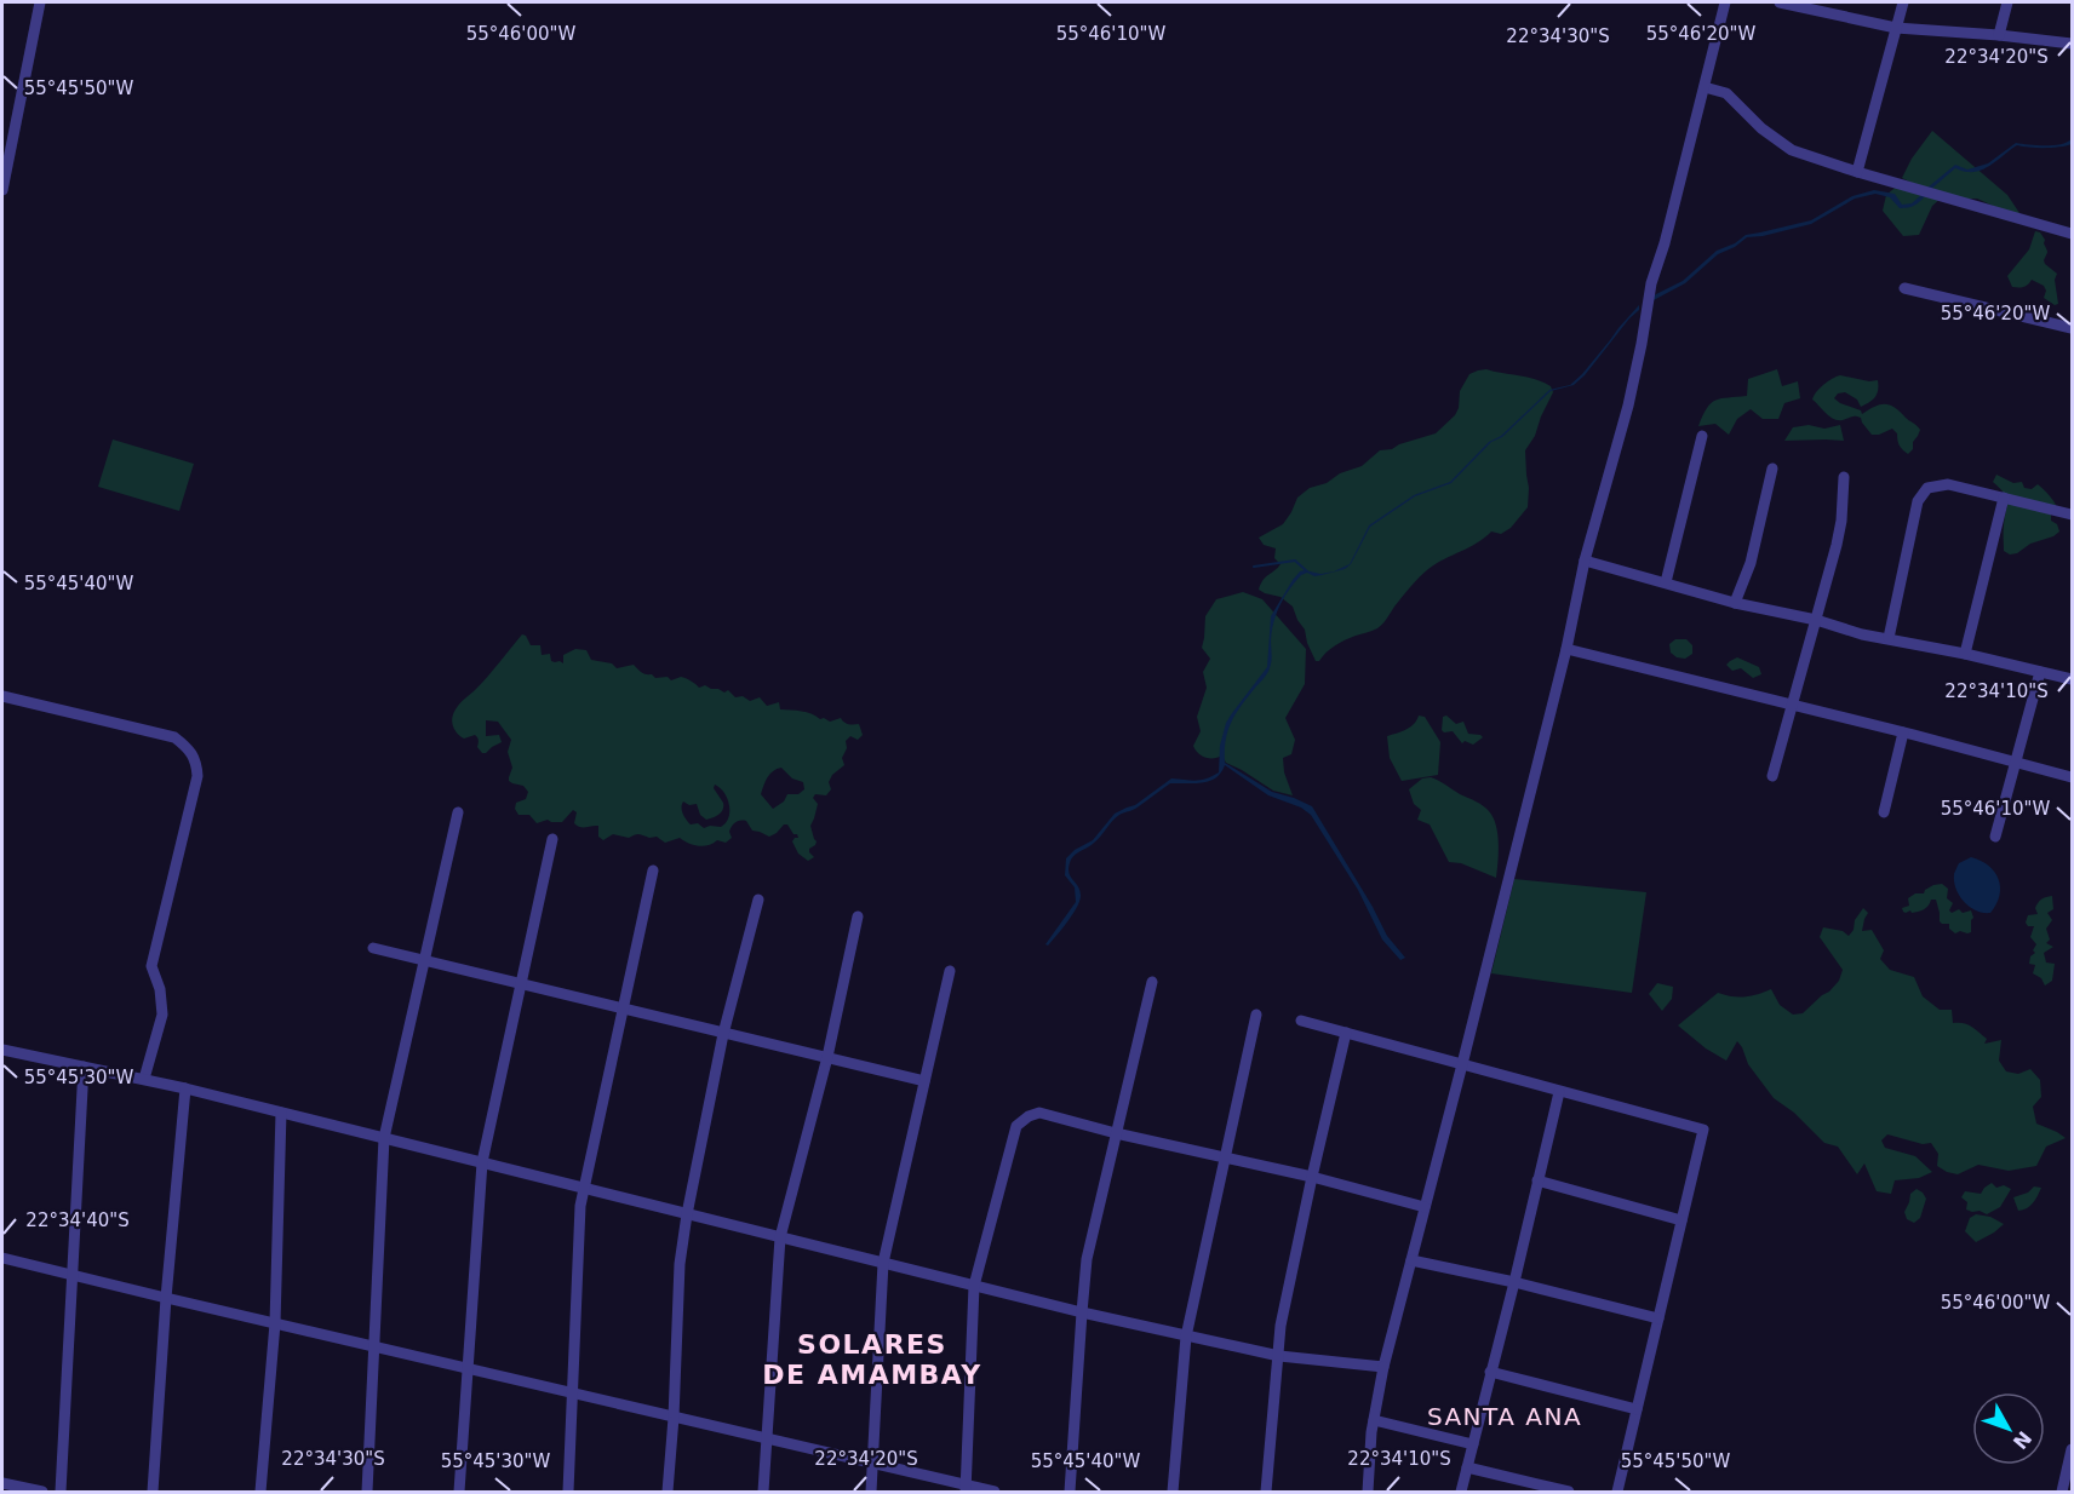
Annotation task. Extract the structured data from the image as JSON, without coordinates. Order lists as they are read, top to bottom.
{
  "districts": ["SOLARES DE AMAMBAY", "SANTA ANA"],
  "north": "bottom right",
  "coordinates": [
    "55°46'00\"W",
    "55°46'10\"W",
    "55°46'20\"W",
    "22°34'30\"S",
    "22°34'20\"S",
    "55°45'50\"W",
    "55°45'40\"W",
    "22°34'10\"S",
    "55°45'30\"W",
    "22°34'40\"S"
  ]
}
